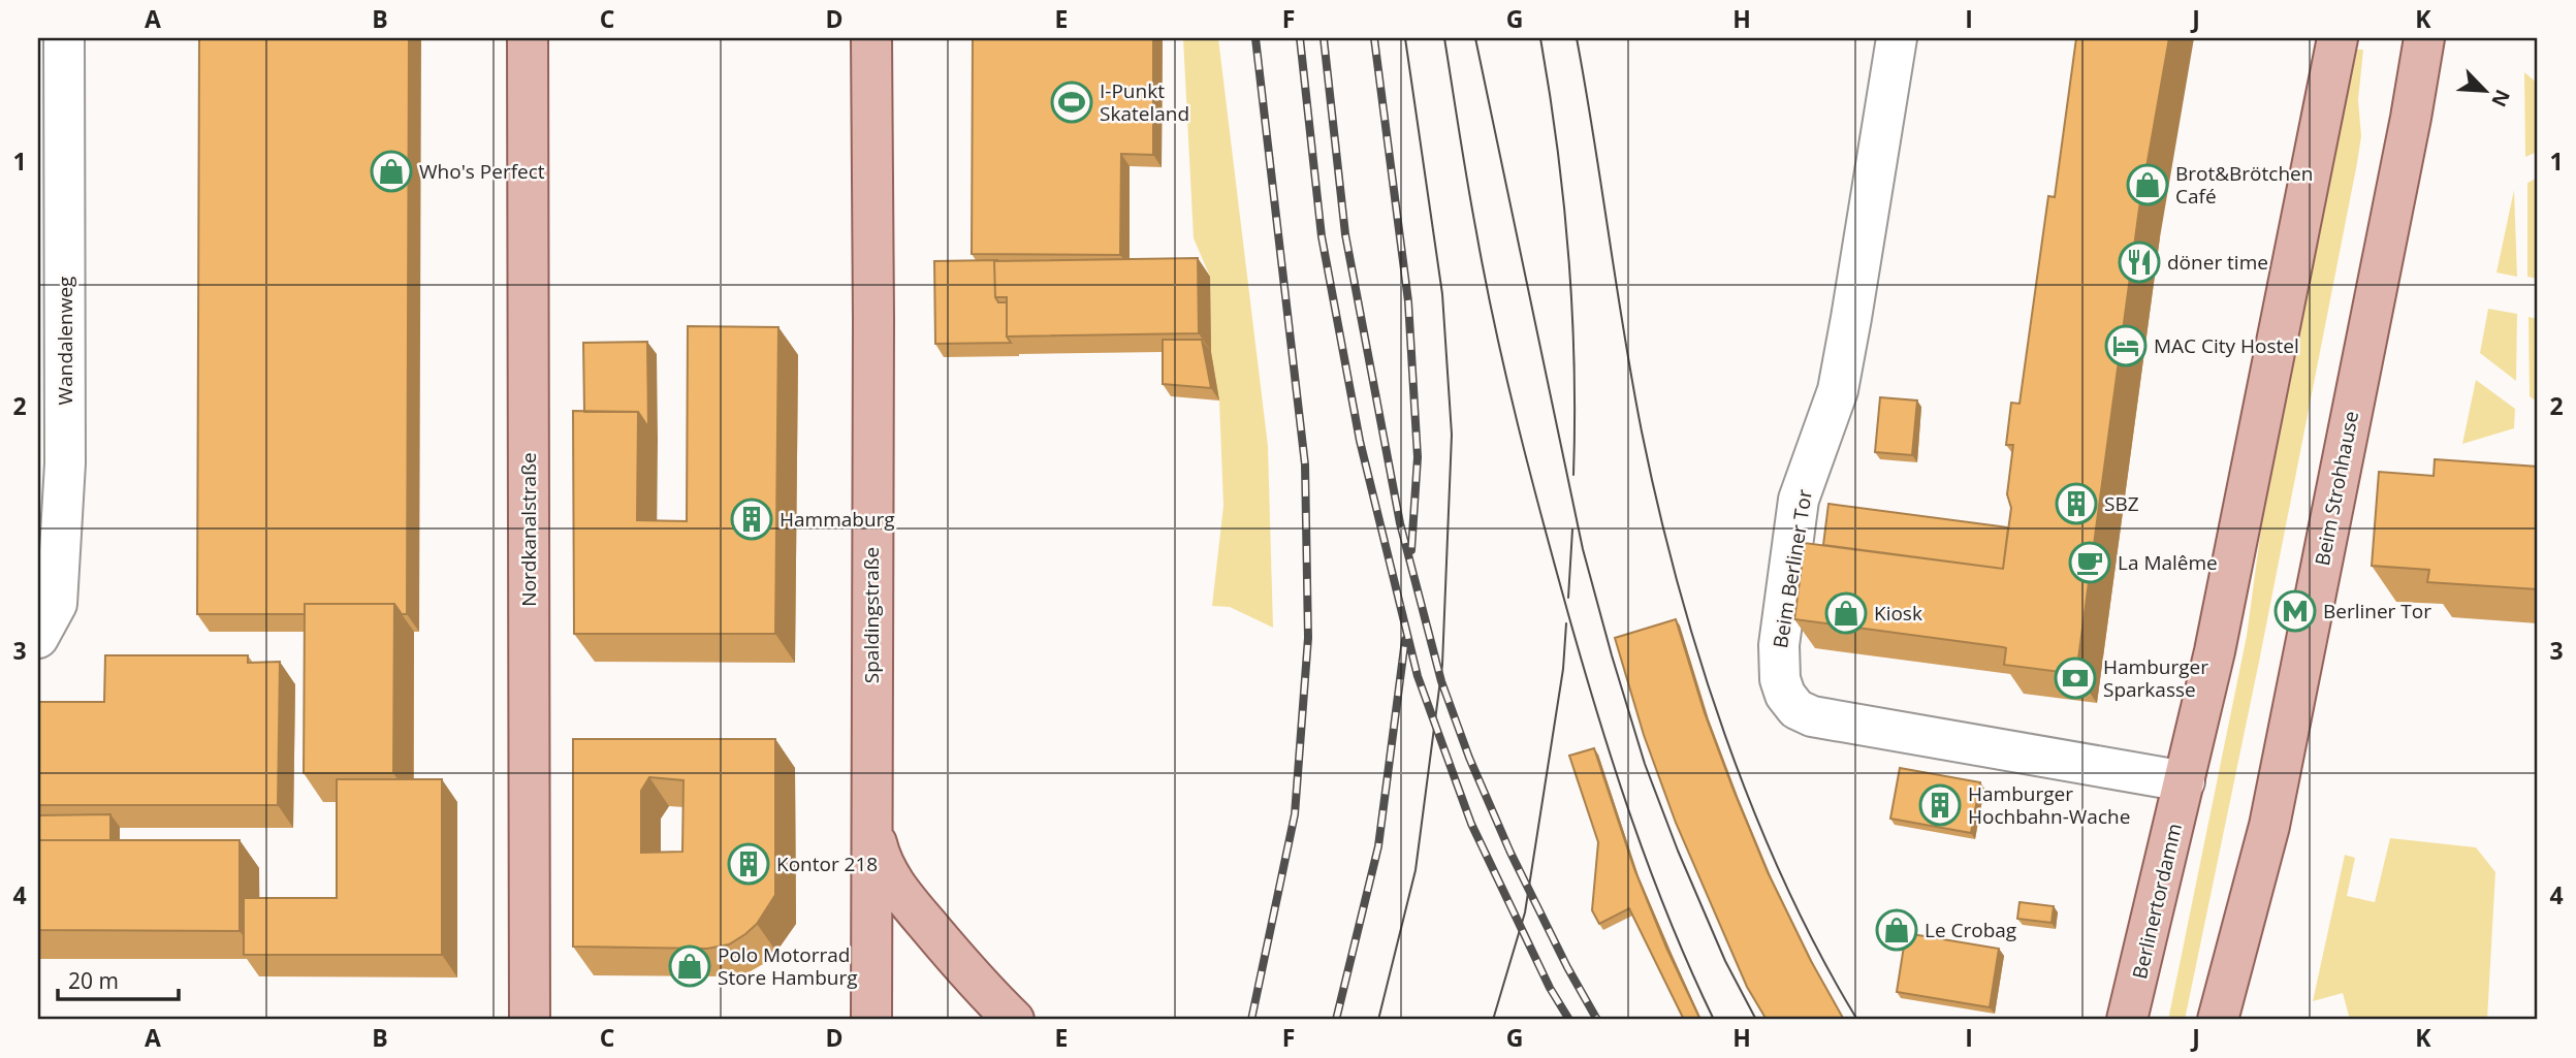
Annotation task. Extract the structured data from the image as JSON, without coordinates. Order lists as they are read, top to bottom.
{
  "streets": {
    "main road": [
      "Beim Strohhause",
      "Nordkanalstraße",
      "Spaldingstraße",
      "Berlinertordamm"
    ],
    "street": ["Wandalenweg", "Beim Berliner Tor"]
  },
  "crossings": [
    ["Beim Berliner Tor", "Berlinertordamm"]
  ],
  "places": {
    "sports": ["I-Punkt Skateland"],
    "shop": [
      "Who's Perfect",
      "Brot&Brötchen Café",
      "Kiosk",
      "Le Crobag",
      "Polo Motorrad Store Hamburg"
    ],
    "restaurant": ["döner time"],
    "hotel": ["MAC City Hostel"],
    "building": [
      "SBZ",
      "Hammaburg",
      "Hamburger Hochbahn-Wache",
      "Kontor 218"
    ],
    "cafe": ["La Malême"],
    "metro station": ["Berliner Tor"],
    "bank": ["Hamburger Sparkasse"]
  },
  "scale_bar": "20 m",
  "north": "bottom right",
  "grid": {
    "columns": [
      "A",
      "B",
      "C",
      "D",
      "E",
      "F",
      "G",
      "H",
      "I",
      "J",
      "K"
    ],
    "rows": [
      "1",
      "2",
      "3",
      "4"
    ]
  }
}
